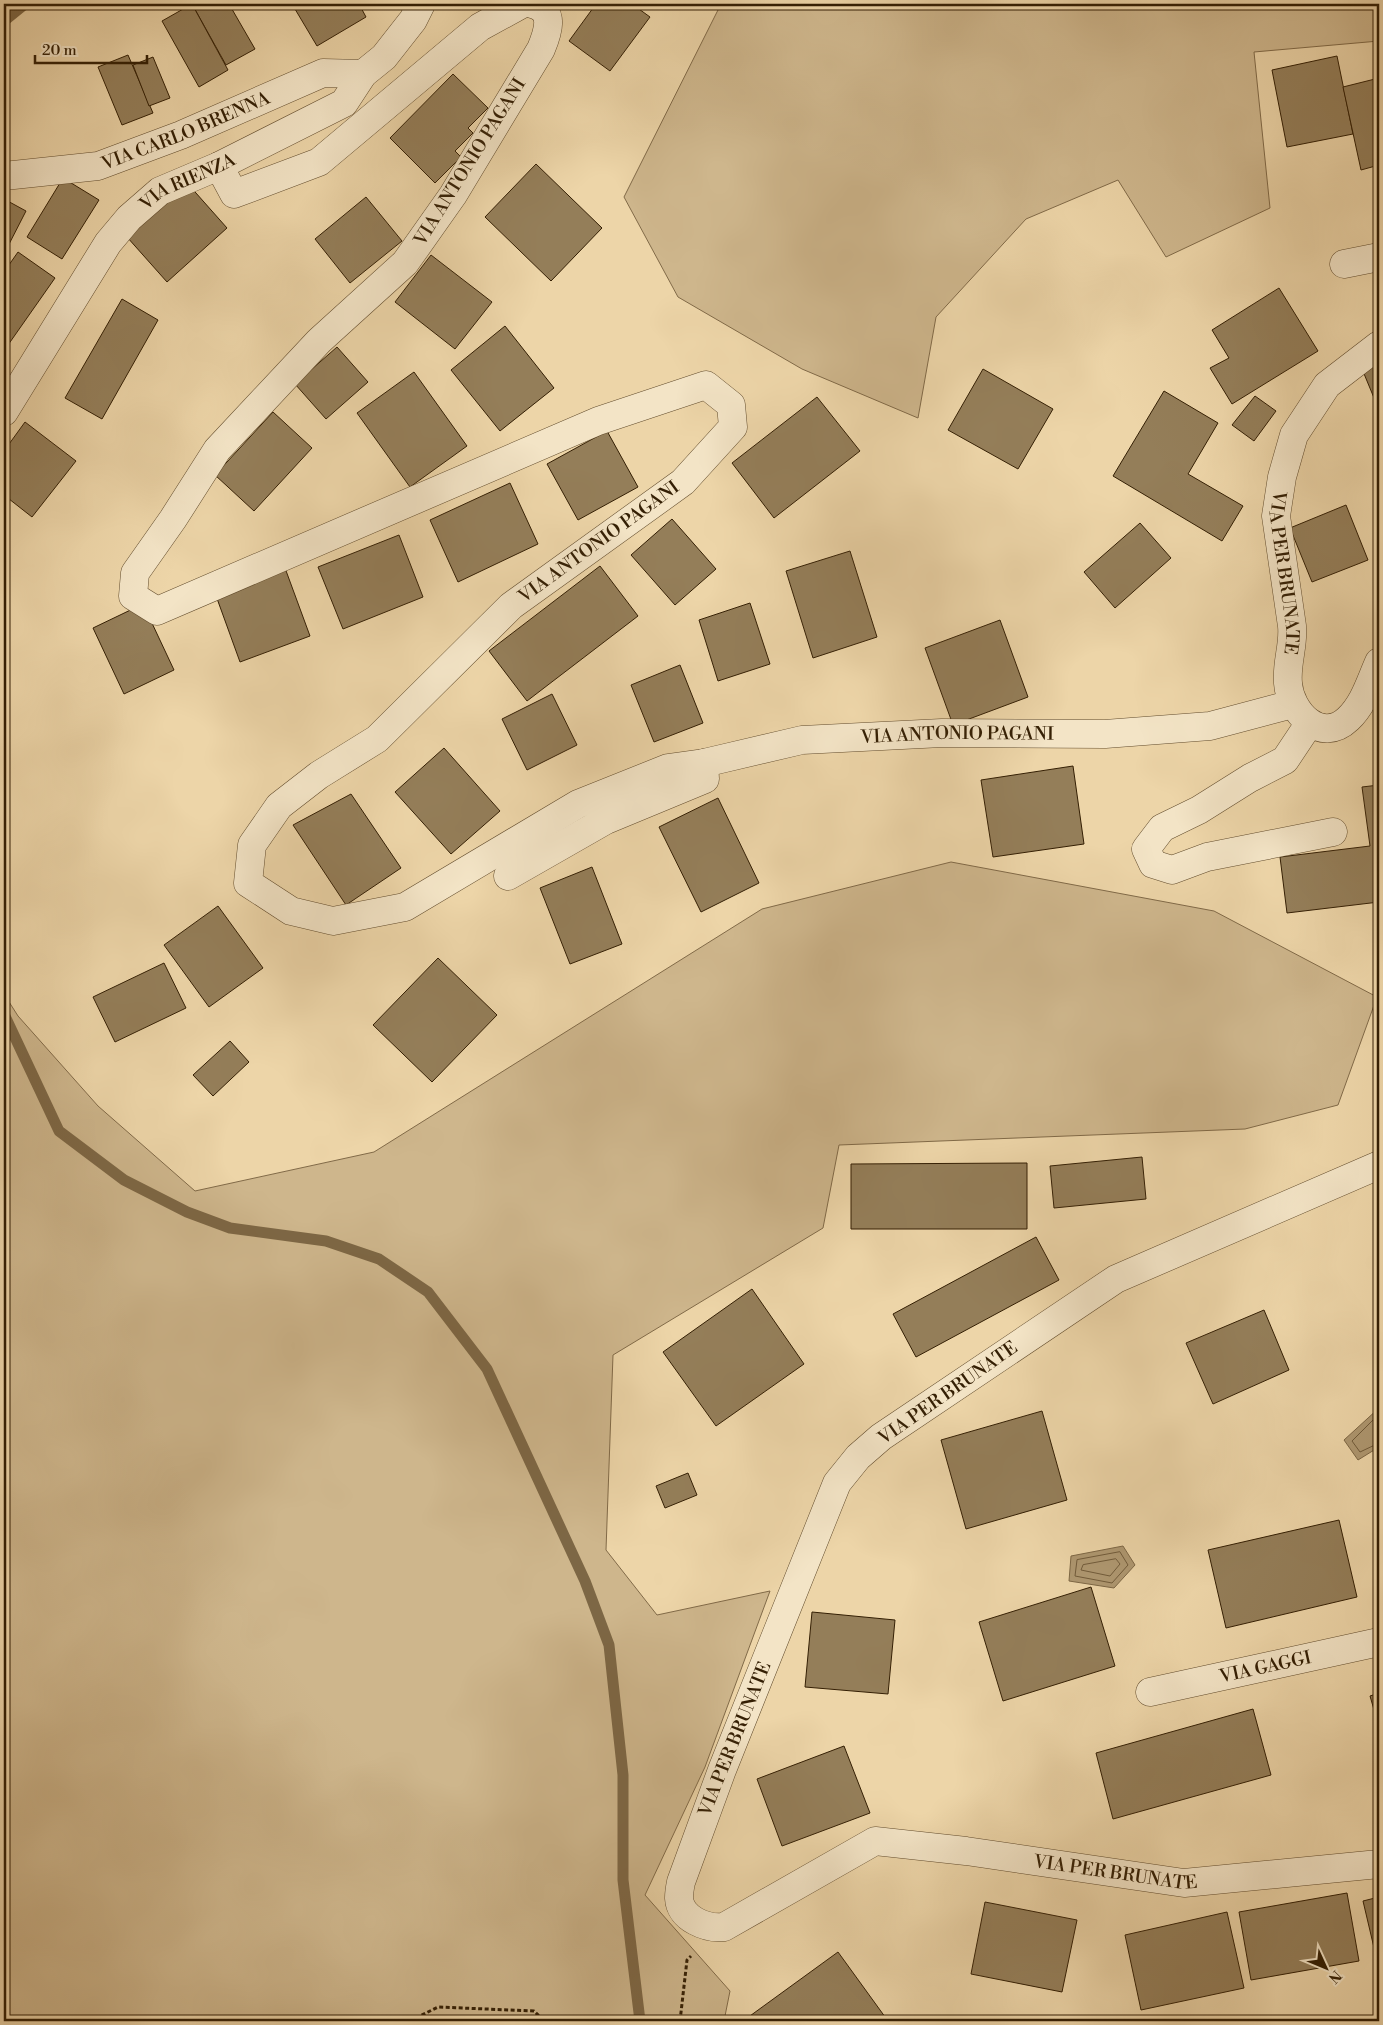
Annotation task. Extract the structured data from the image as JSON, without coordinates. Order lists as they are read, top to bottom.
{
  "streets": {
    "street": [
      "VIA CARLO BRENNA",
      "VIA ANTONIO PAGANI",
      "VIA RIENZA",
      "VIA PER BRUNATE",
      "VIA GAGGI"
    ]
  },
  "crossings": [
    ["VIA CARLO BRENNA", "VIA RIENZA"],
    ["VIA ANTONIO PAGANI", "VIA PER BRUNATE"]
  ],
  "scale_bar": "20 m",
  "north": "bottom right"
}
